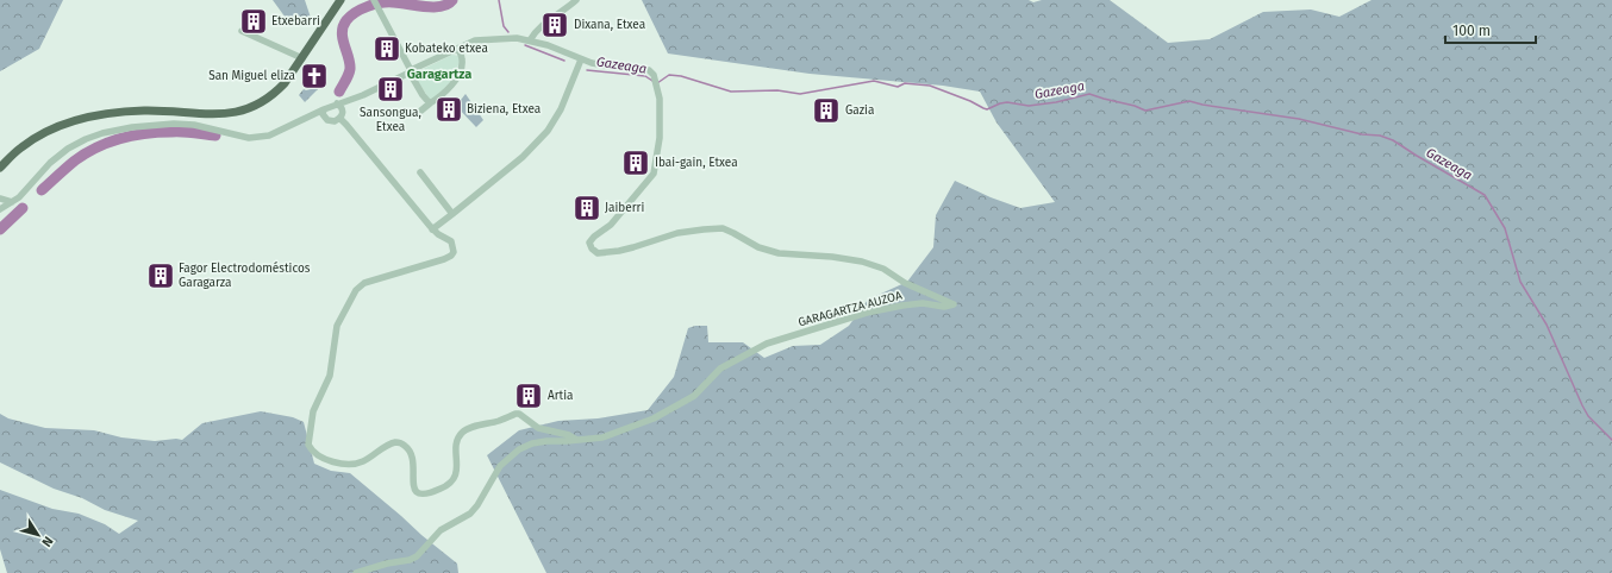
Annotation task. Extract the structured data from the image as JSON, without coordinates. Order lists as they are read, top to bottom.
{
  "streets": {
    "street": ["GARAGARTZA AUZOA"]
  },
  "districts": ["Garagartza"],
  "water": ["Gazeaga"],
  "places": {
    "building": [
      "Etxebarri",
      "Dixana, Etxea",
      "Kobateko etxea",
      "Sansongua, Etxea",
      "Biziena, Etxea",
      "Gazia",
      "Ibai-gain, Etxea",
      "Jaiberri",
      "Fagor Electrodomésticos Garagarza",
      "Artia"
    ],
    "church": ["San Miguel eliza"]
  },
  "scale_bar": "100 m",
  "north": "bottom right"
}
